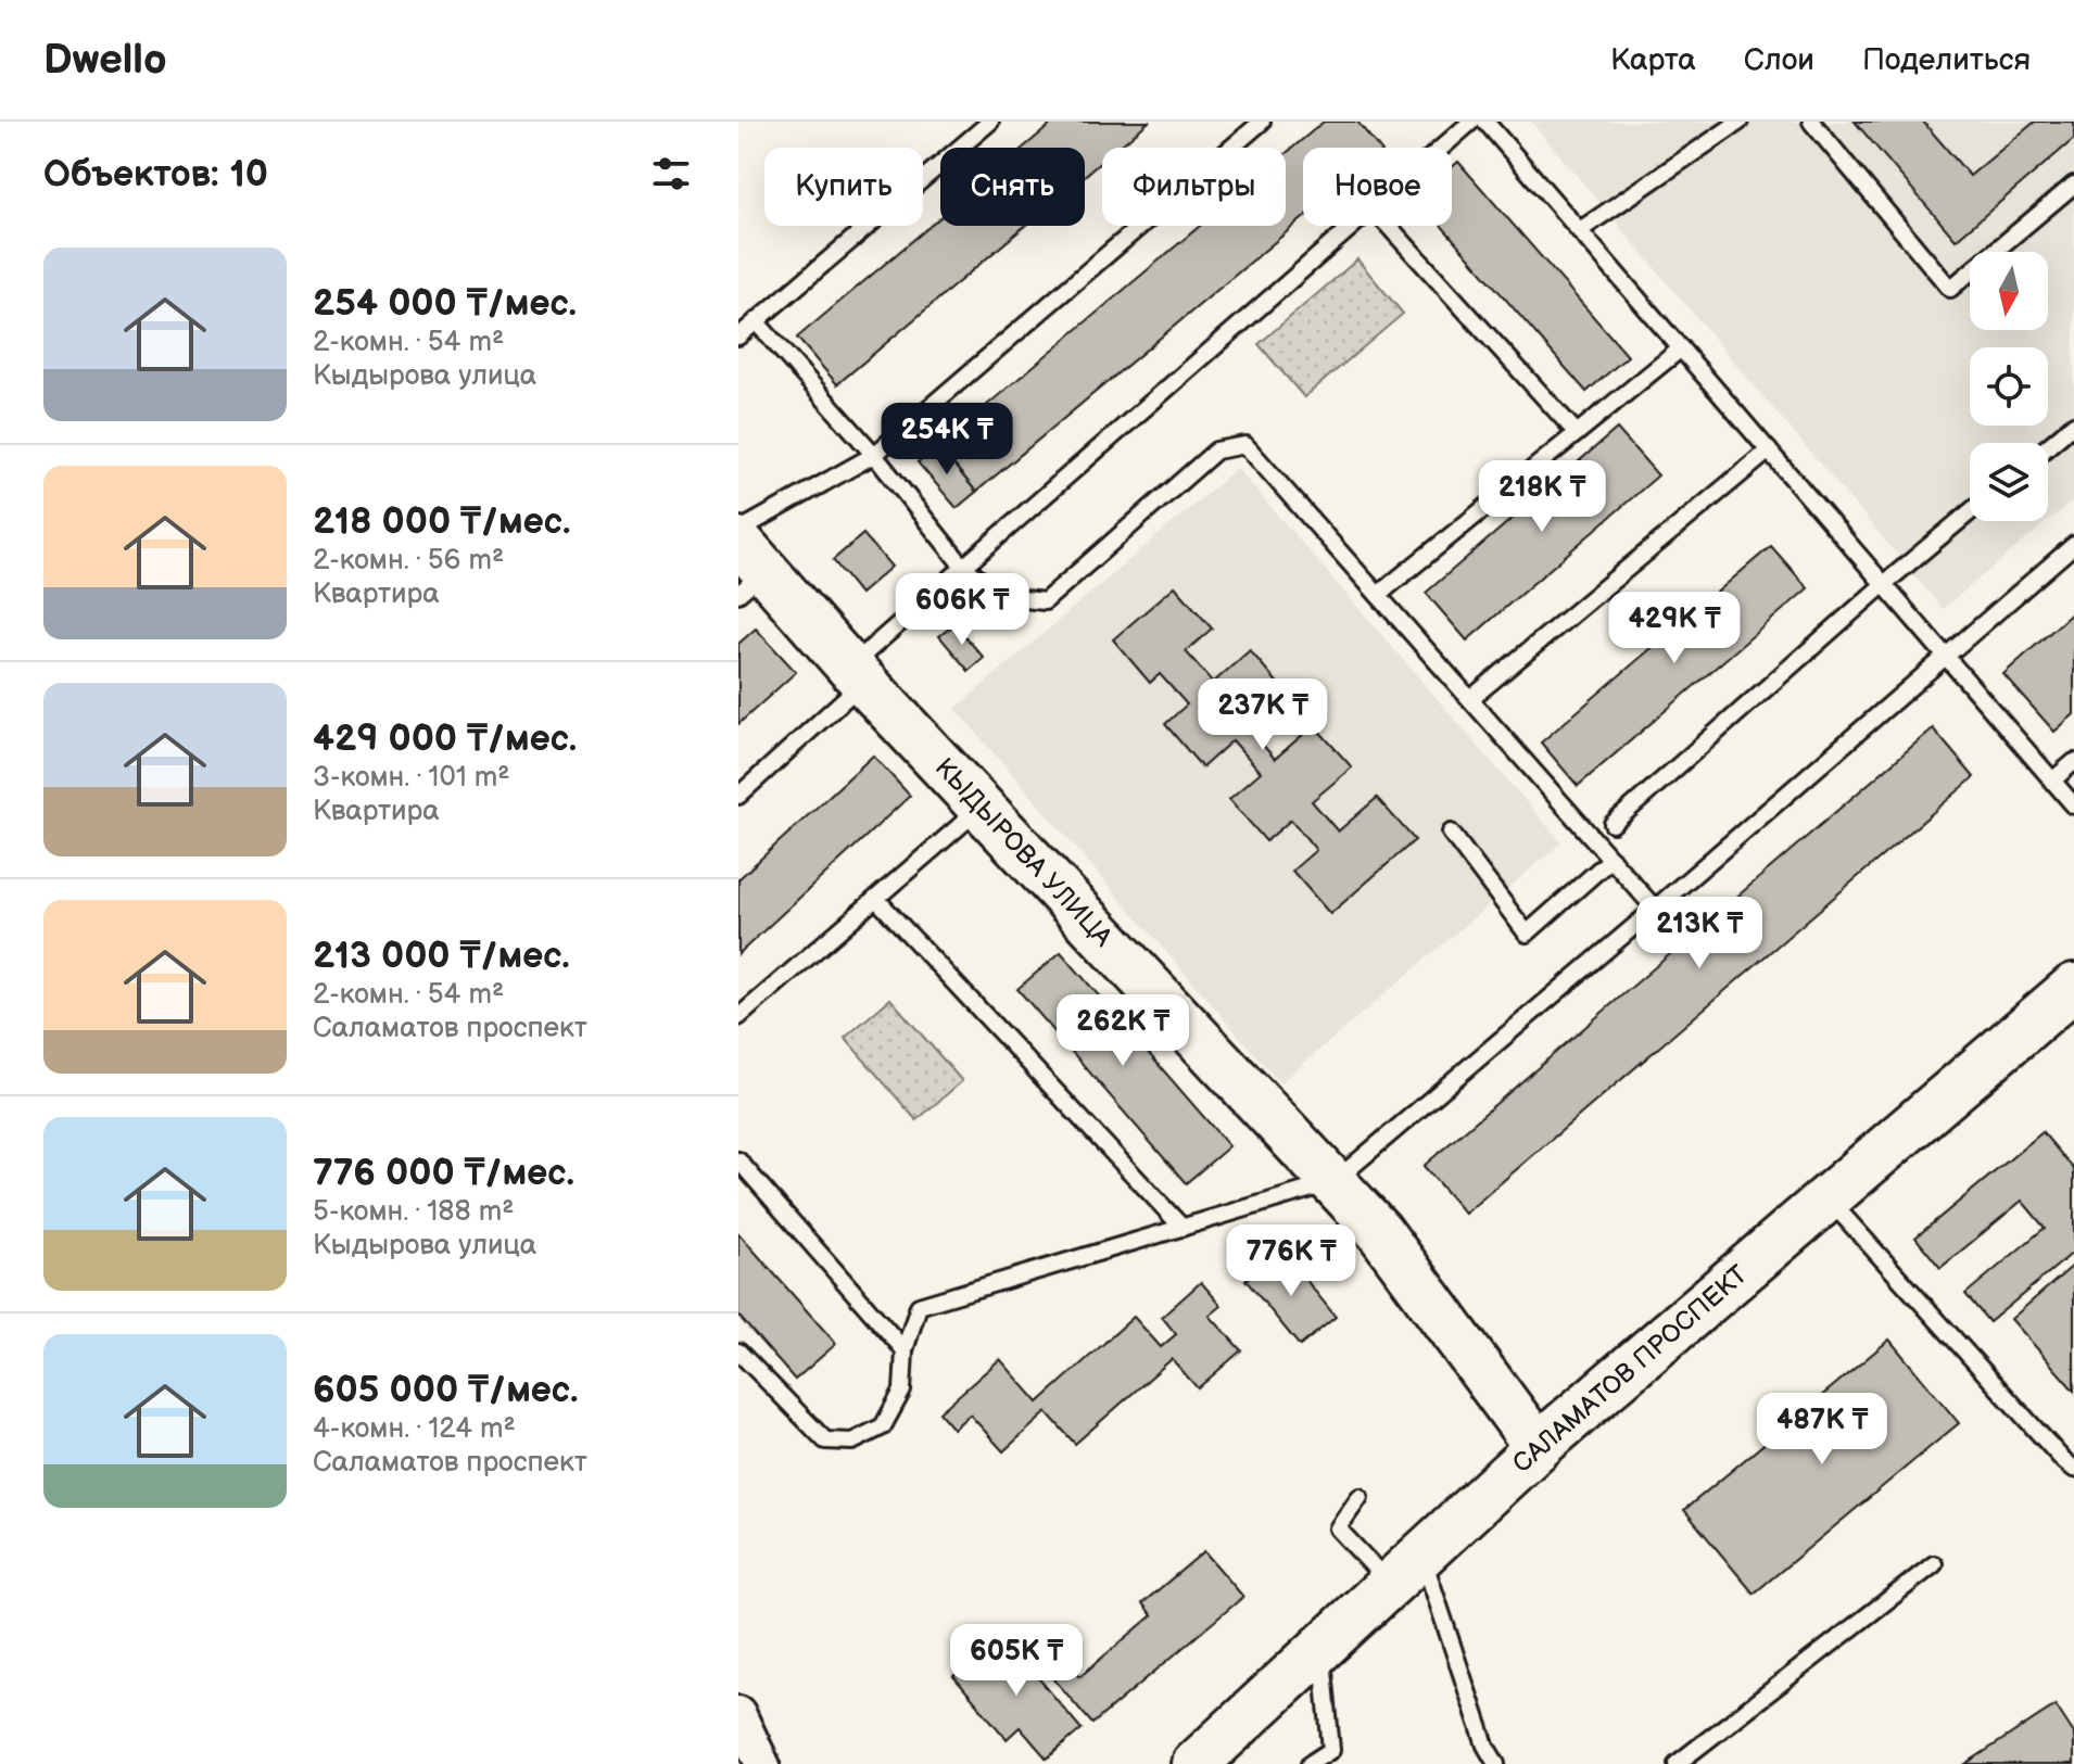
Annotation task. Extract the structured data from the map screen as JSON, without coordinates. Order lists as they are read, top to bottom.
{
  "streets": {
    "street": ["КЫДЫРОВА УЛИЦА", "САЛАМАТОВ ПРОСПЕКТ"]
  },
  "crossings": [
    ["КЫДЫРОВА УЛИЦА", "САЛАМАТОВ ПРОСПЕКТ"]
  ],
  "north": "bottom",
  "page": {
    "header": "Dwello",
    "nav": ["Карта", "Слои", "Поделиться"],
    "heading": "Объектов: 10",
    "chip": [
      "Купить",
      "Снять",
      "Фильтры",
      "Новое"
    ],
    "list": [
      {
        "name": "254 000 ₸/мес.",
        "note": "2-комн. · 54 m² · Кыдырова улица"
      },
      {
        "name": "218 000 ₸/мес.",
        "note": "2-комн. · 56 m² · Квартира"
      },
      {
        "name": "429 000 ₸/мес.",
        "note": "3-комн. · 101 m² · Квартира"
      },
      {
        "name": "213 000 ₸/мес.",
        "note": "2-комн. · 54 m² · Саламатов проспект"
      },
      {
        "name": "776 000 ₸/мес.",
        "note": "5-комн. · 188 m² · Кыдырова улица"
      },
      {
        "name": "605 000 ₸/мес.",
        "note": "4-комн. · 124 m² · Саламатов проспект"
      }
    ],
    "price": [
      "254K ₸",
      "218K ₸",
      "606K ₸",
      "429K ₸",
      "237K ₸",
      "213K ₸",
      "262K ₸",
      "776K ₸",
      "487K ₸",
      "605K ₸"
    ]
  }
}
